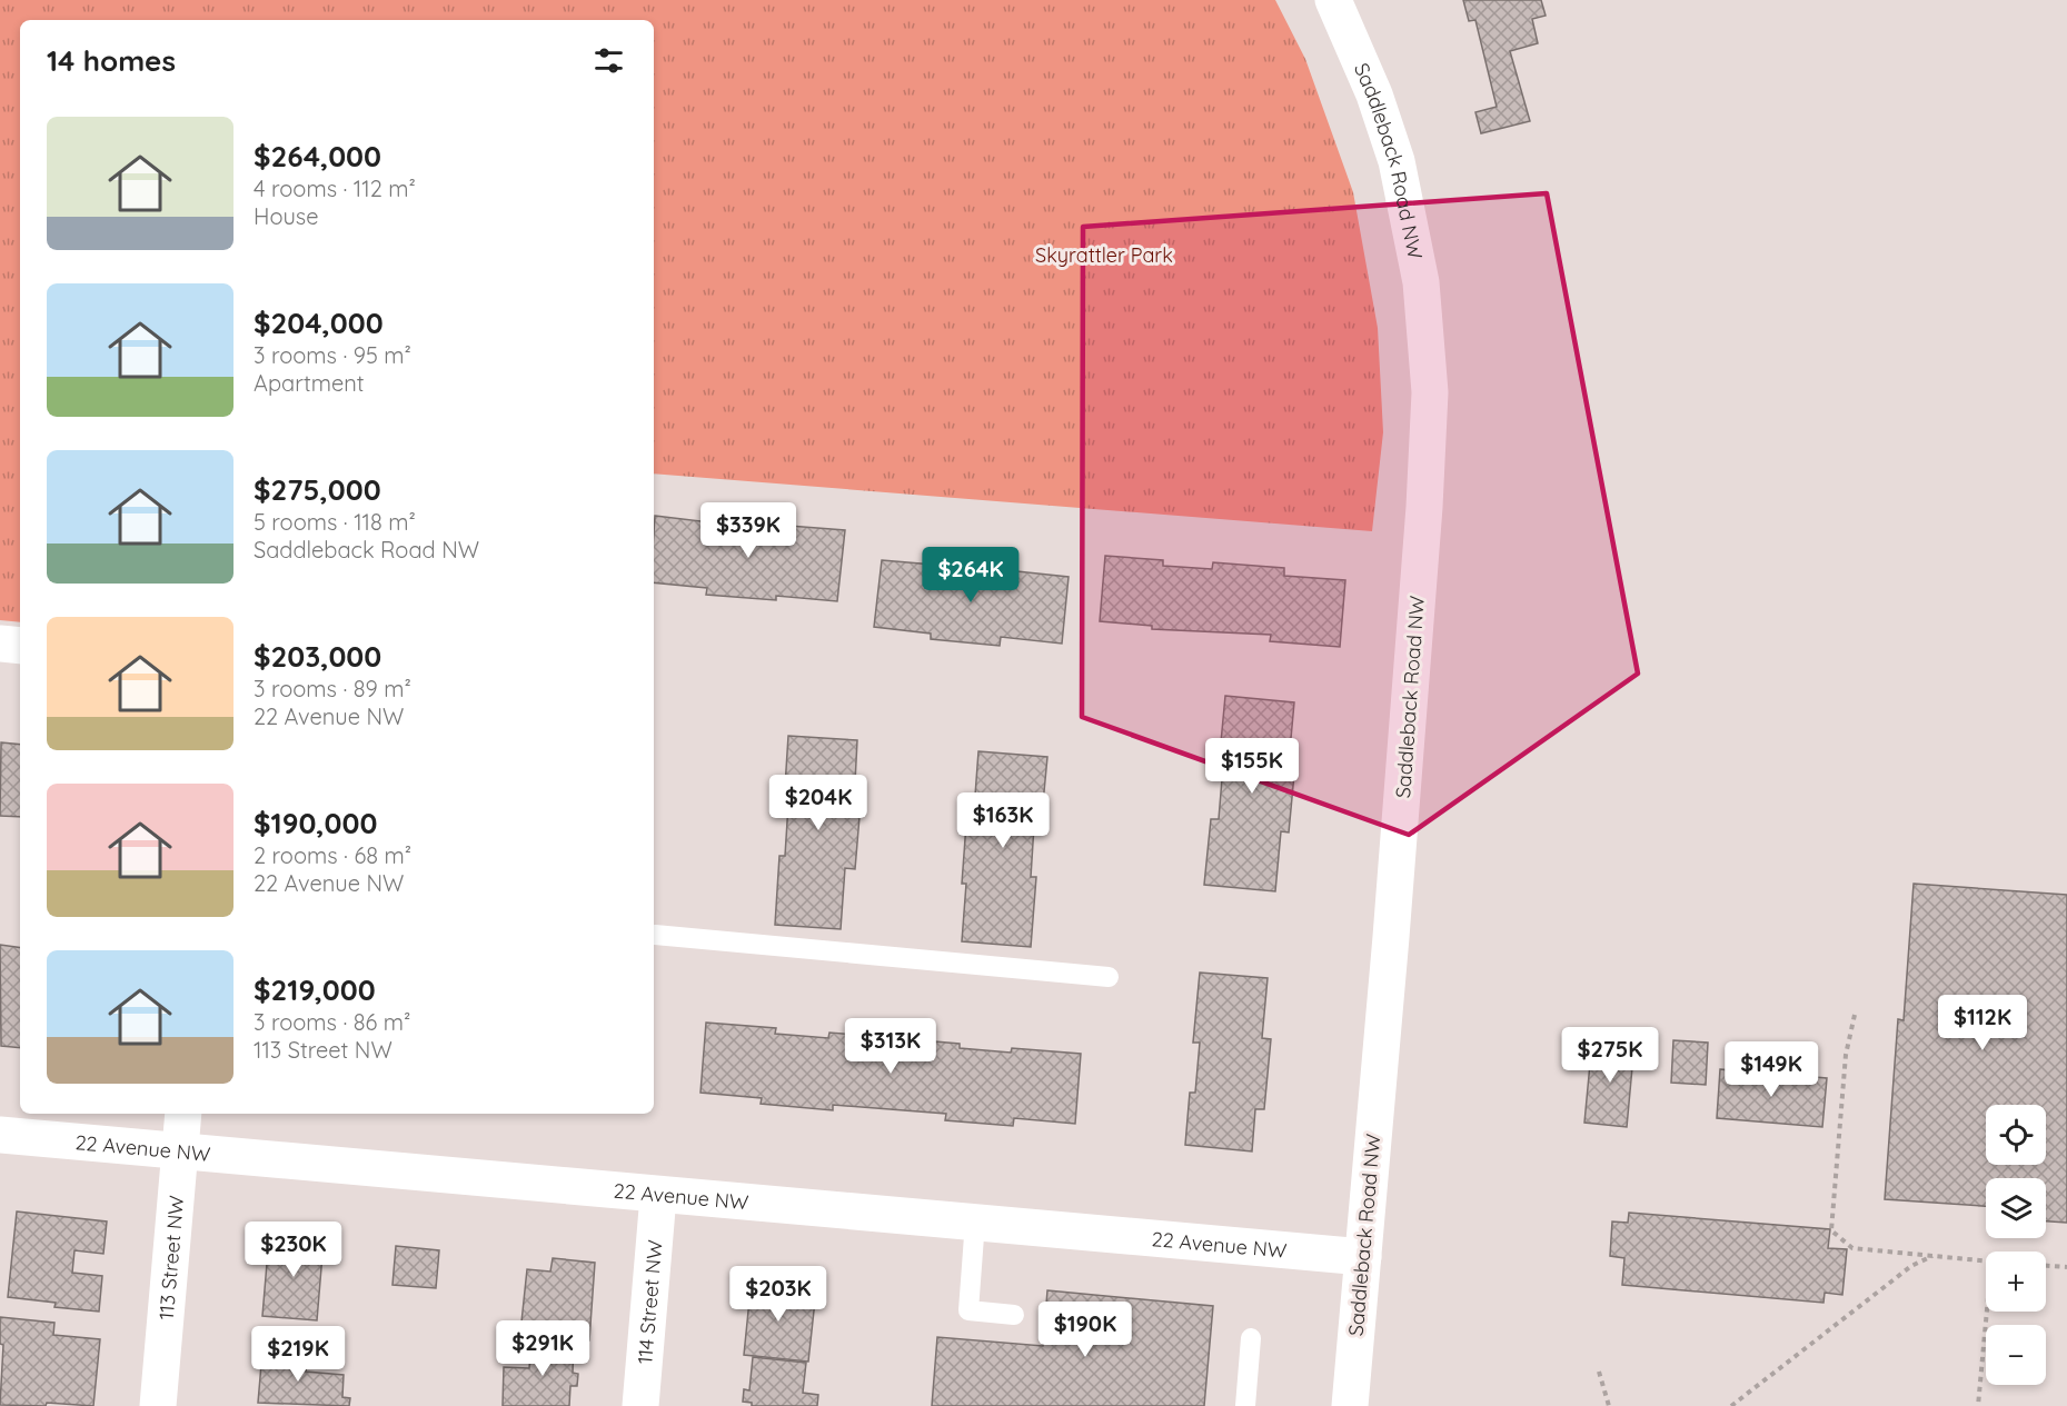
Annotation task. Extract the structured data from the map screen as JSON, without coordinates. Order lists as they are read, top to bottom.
{
  "streets": {
    "street": [
      "Saddleback Road NW",
      "22 Avenue NW",
      "113 Street NW",
      "114 Street NW"
    ]
  },
  "crossings": [
    ["Saddleback Road NW", "22 Avenue NW"],
    ["22 Avenue NW", "113 Street NW"],
    ["22 Avenue NW", "114 Street NW"]
  ],
  "parks": ["Skyrattler Park"],
  "page": {
    "heading": "14 homes",
    "list": [
      {
        "name": "$264,000",
        "note": "4 rooms · 112 m² · House"
      },
      {
        "name": "$204,000",
        "note": "3 rooms · 95 m² · Apartment"
      },
      {
        "name": "$275,000",
        "note": "5 rooms · 118 m² · Saddleback Road NW"
      },
      {
        "name": "$203,000",
        "note": "3 rooms · 89 m² · 22 Avenue NW"
      },
      {
        "name": "$190,000",
        "note": "2 rooms · 68 m² · 22 Avenue NW"
      },
      {
        "name": "$219,000",
        "note": "3 rooms · 86 m² · 113 Street NW"
      }
    ],
    "price": [
      "$339K",
      "$264K",
      "$155K",
      "$204K",
      "$163K",
      "$112K",
      "$313K",
      "$275K",
      "$149K",
      "$230K",
      "$203K",
      "$190K",
      "$291K",
      "$219K"
    ],
    "map_buttons": ["+", "−"]
  }
}
